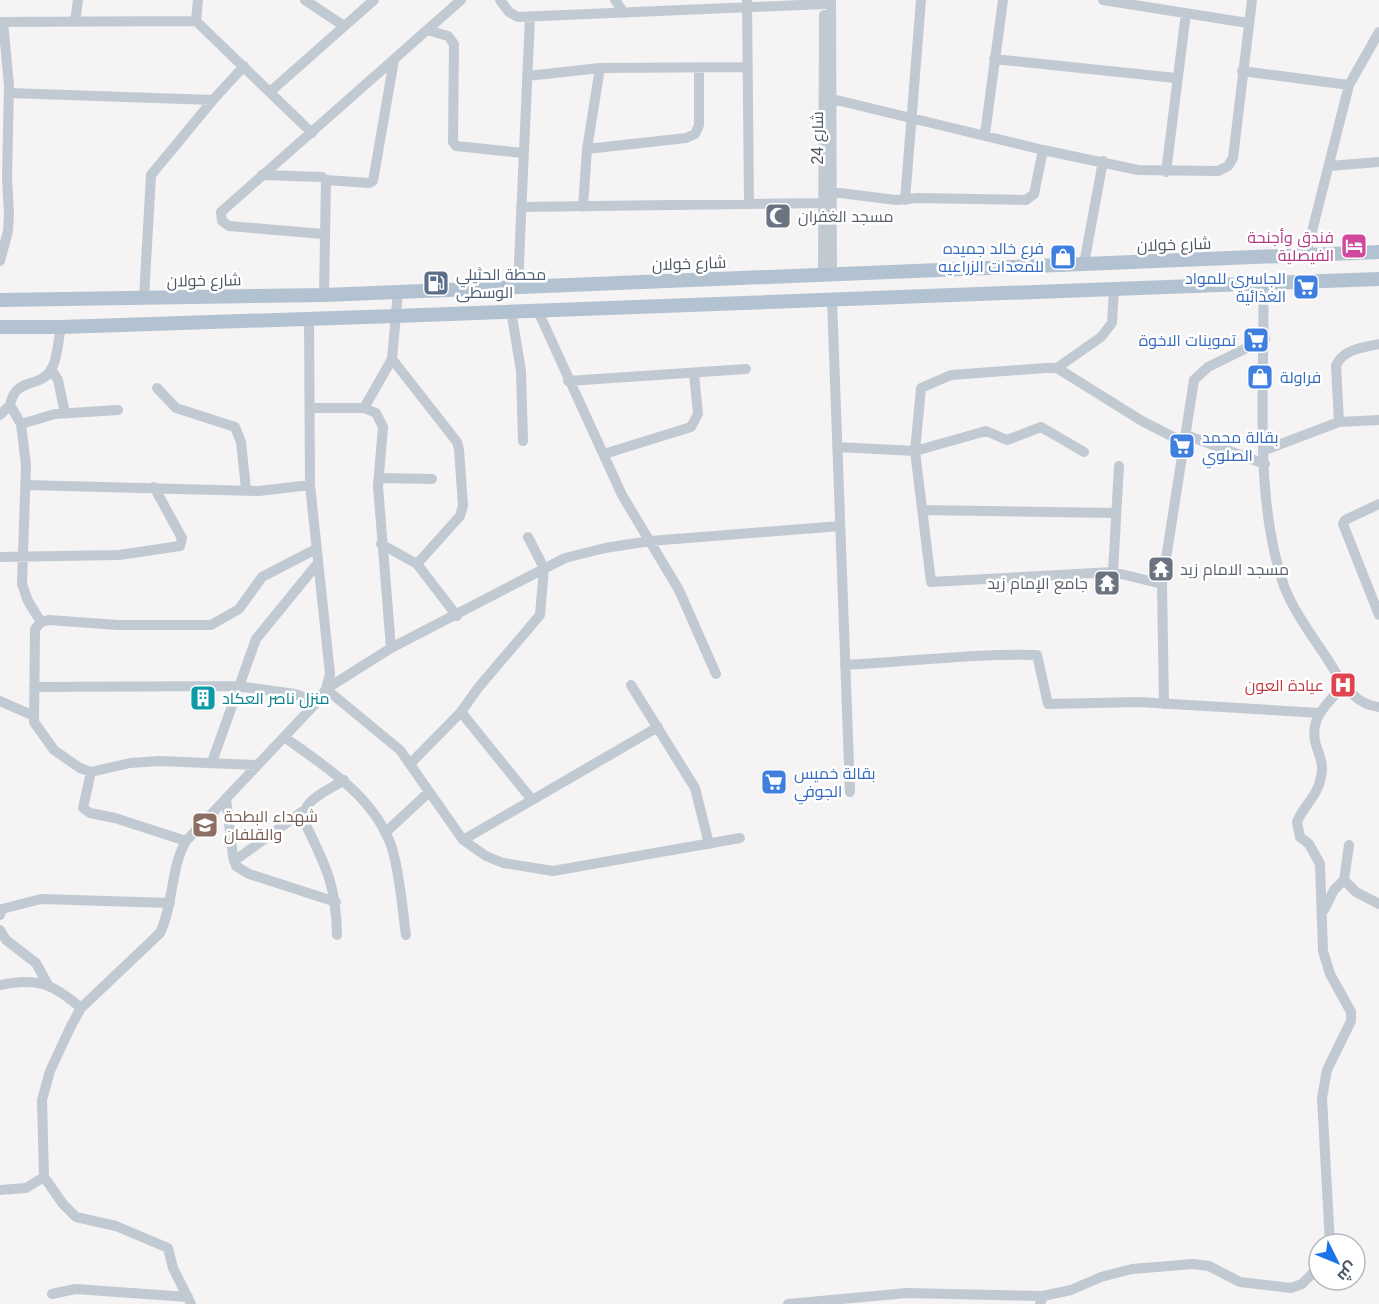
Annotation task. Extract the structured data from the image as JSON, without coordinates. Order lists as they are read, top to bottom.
{
  "streets": {
    "main road": ["شارع خولان"],
    "street": ["شارع 24"]
  },
  "crossings": [
    ["شارع 24", "شارع خولان"]
  ],
  "places": {
    "mosque": ["مسجد الغفران"],
    "hotel": ["فندق وأجنحة الفيصلية"],
    "shop": ["فرع خالد جميده للمعدات الزراعيه", "فراولة"],
    "fuel station": ["محطة الحثيلي الوسطى"],
    "supermarket": [
      "الجاسري للمواد الغذائية",
      "تموينات الاخوة",
      "بقالة محمد الصلوي",
      "بقالة خميس الجوفي"
    ],
    "temple": ["مسجد الامام زيد", "جامع الإمام زيد"],
    "hospital": ["عيادة العون"],
    "building": ["منزل ناصر العكاد"],
    "school or university": ["شهداء البطحة والقلفان"]
  },
  "north": "bottom right"
}
